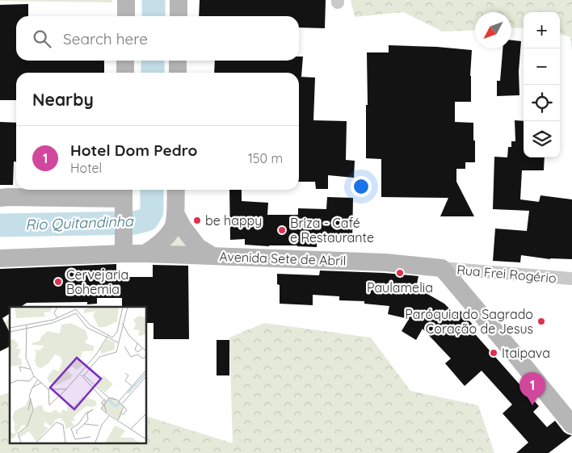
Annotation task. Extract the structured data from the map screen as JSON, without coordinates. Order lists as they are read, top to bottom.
{
  "streets": {
    "main road": ["Avenida Sete de Abril"],
    "street": ["Rua Frei Rogério"]
  },
  "crossings": [
    ["Avenida Sete de Abril", "Rua Frei Rogério"]
  ],
  "water": ["Rio Quitandinha"],
  "places": [
    "be happy",
    "Briza - Café e Restaurante",
    "Paulamelia",
    "Cervejaria Bohemia",
    "Paróquia do Sagrado Coração de Jesus",
    "Itaipava"
  ],
  "north": "bottom left",
  "page": {
    "map_buttons": ["+", "−"],
    "search": "Search here",
    "heading": "Nearby",
    "list": [
      {
        "mark": "1",
        "name": "Hotel Dom Pedro",
        "note": "Hotel",
        "value": "150 m"
      }
    ],
    "pins": "1"
  }
}
